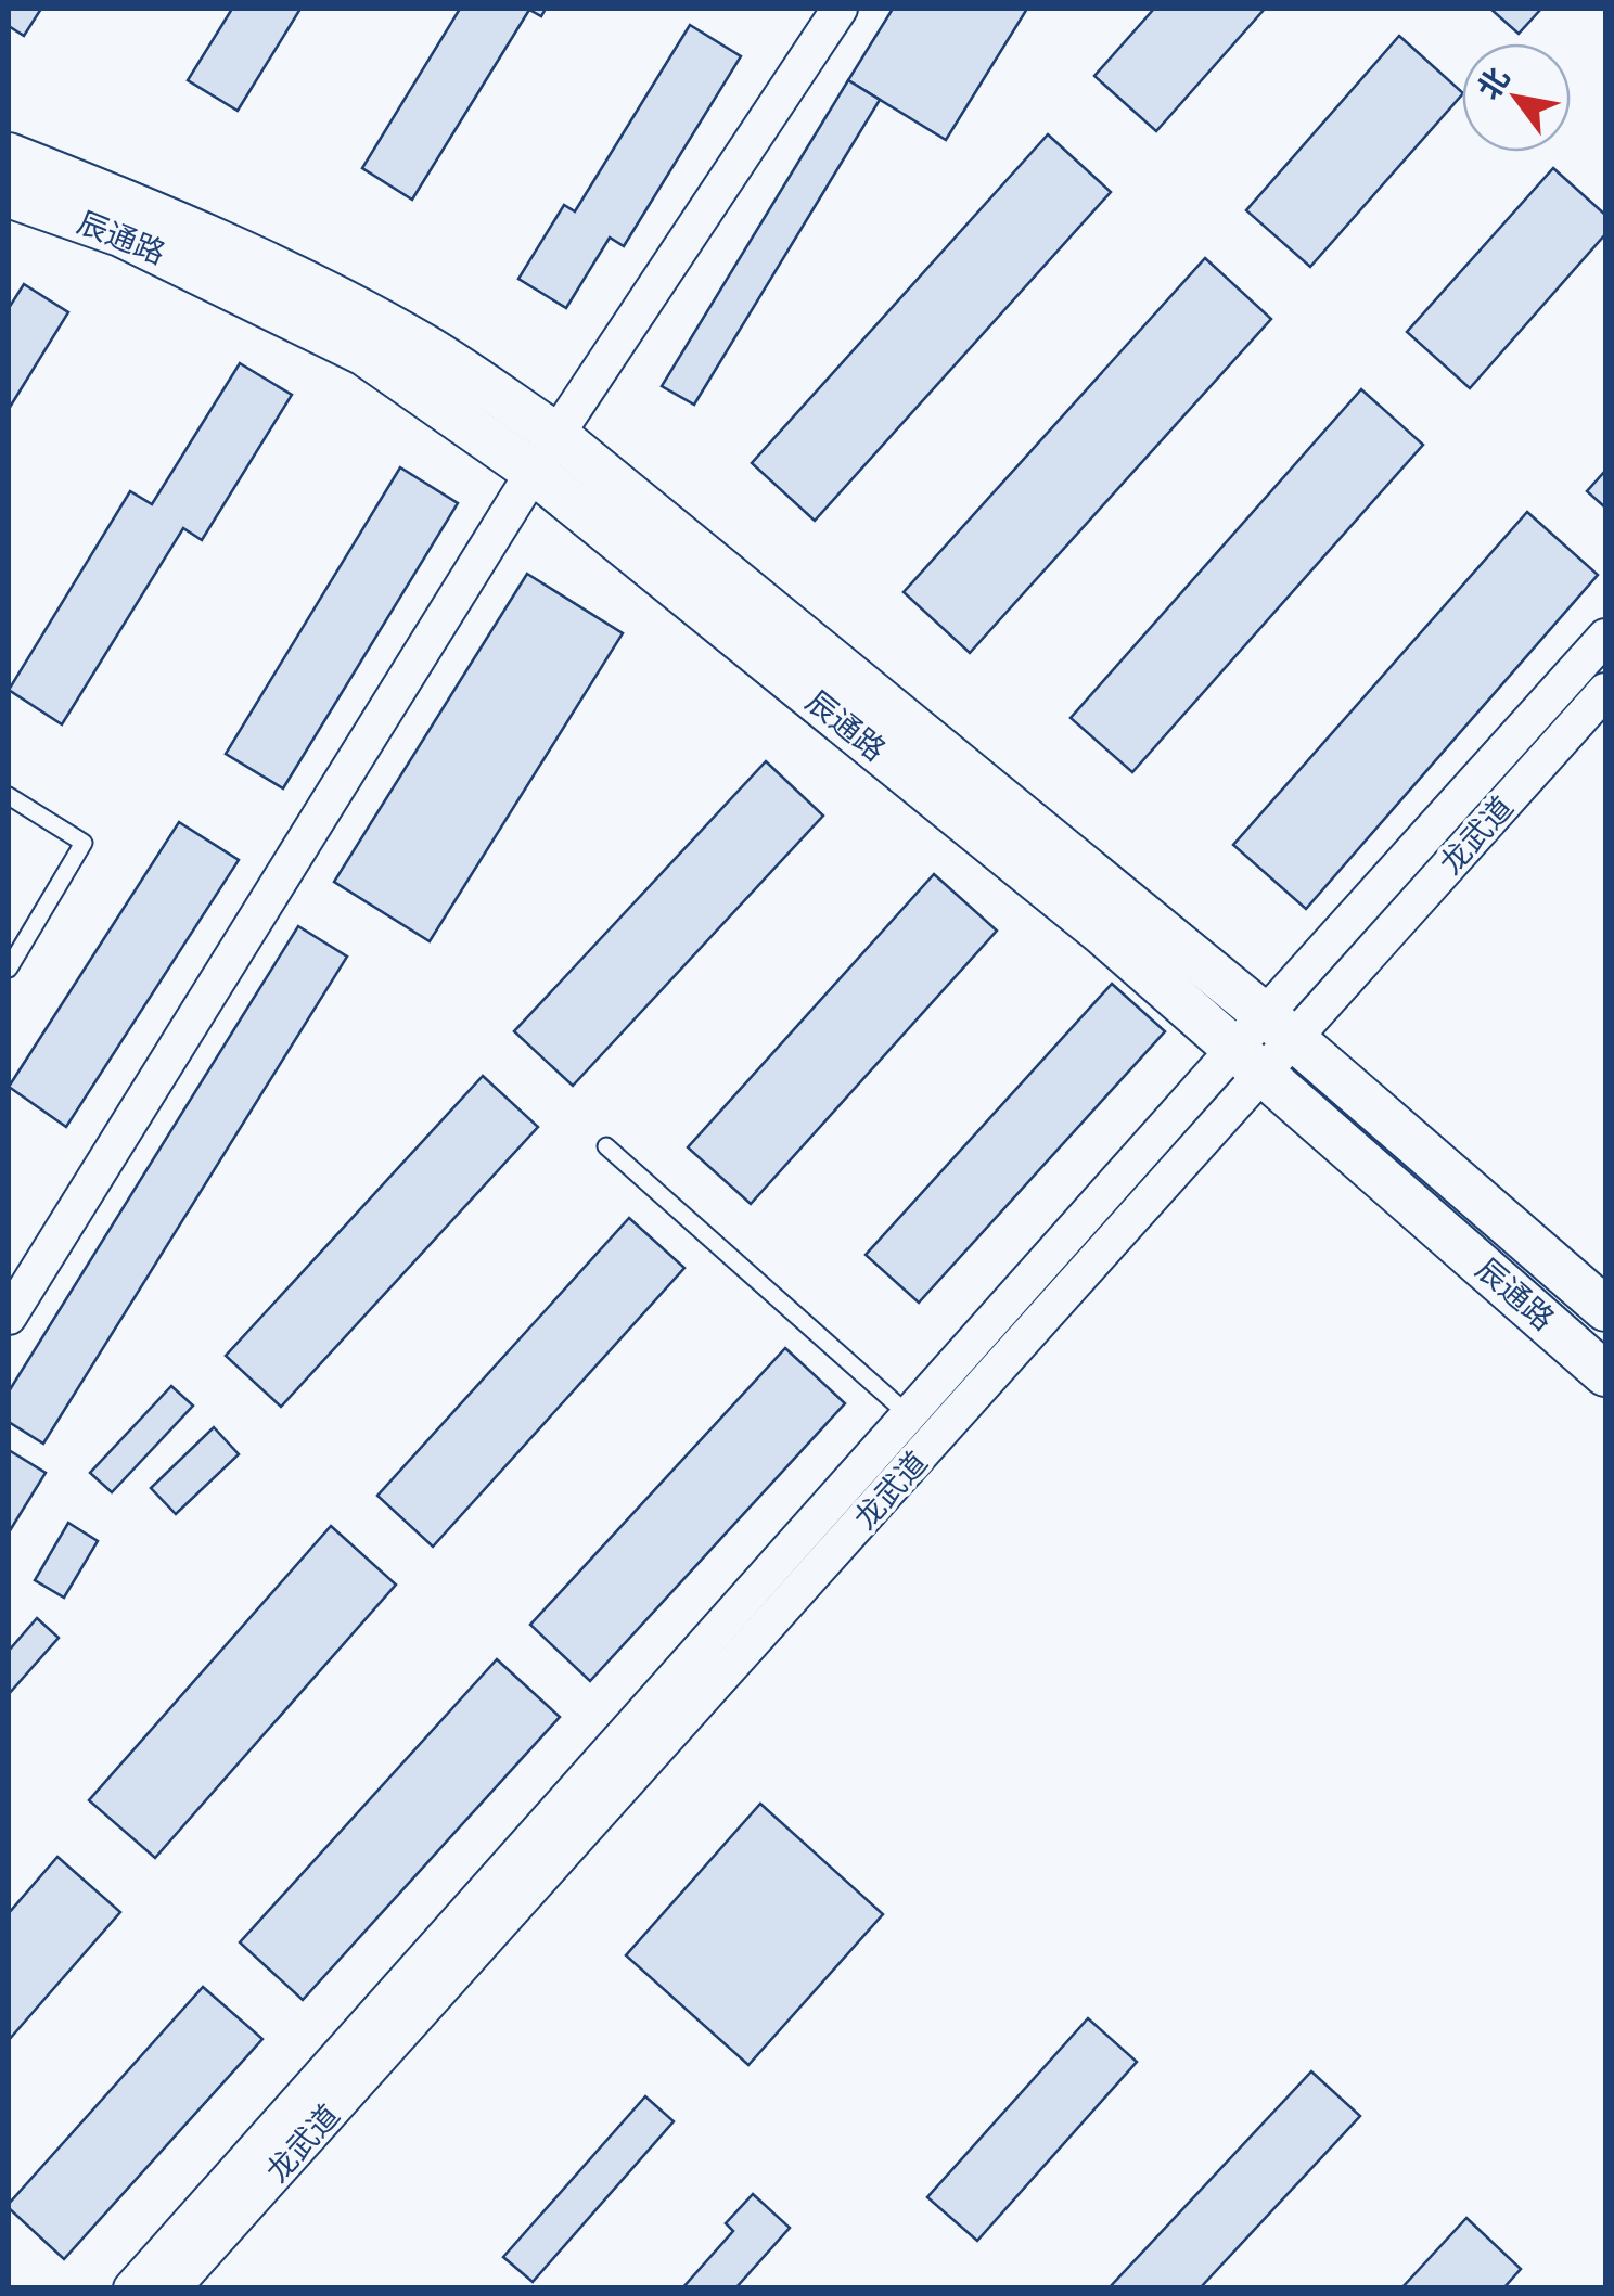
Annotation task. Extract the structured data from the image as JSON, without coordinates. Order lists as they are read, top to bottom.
{
  "streets": {
    "street": ["辰通路", "龙武道"]
  },
  "crossings": [
    ["辰通路", "龙武道"]
  ],
  "north": "top left"
}
